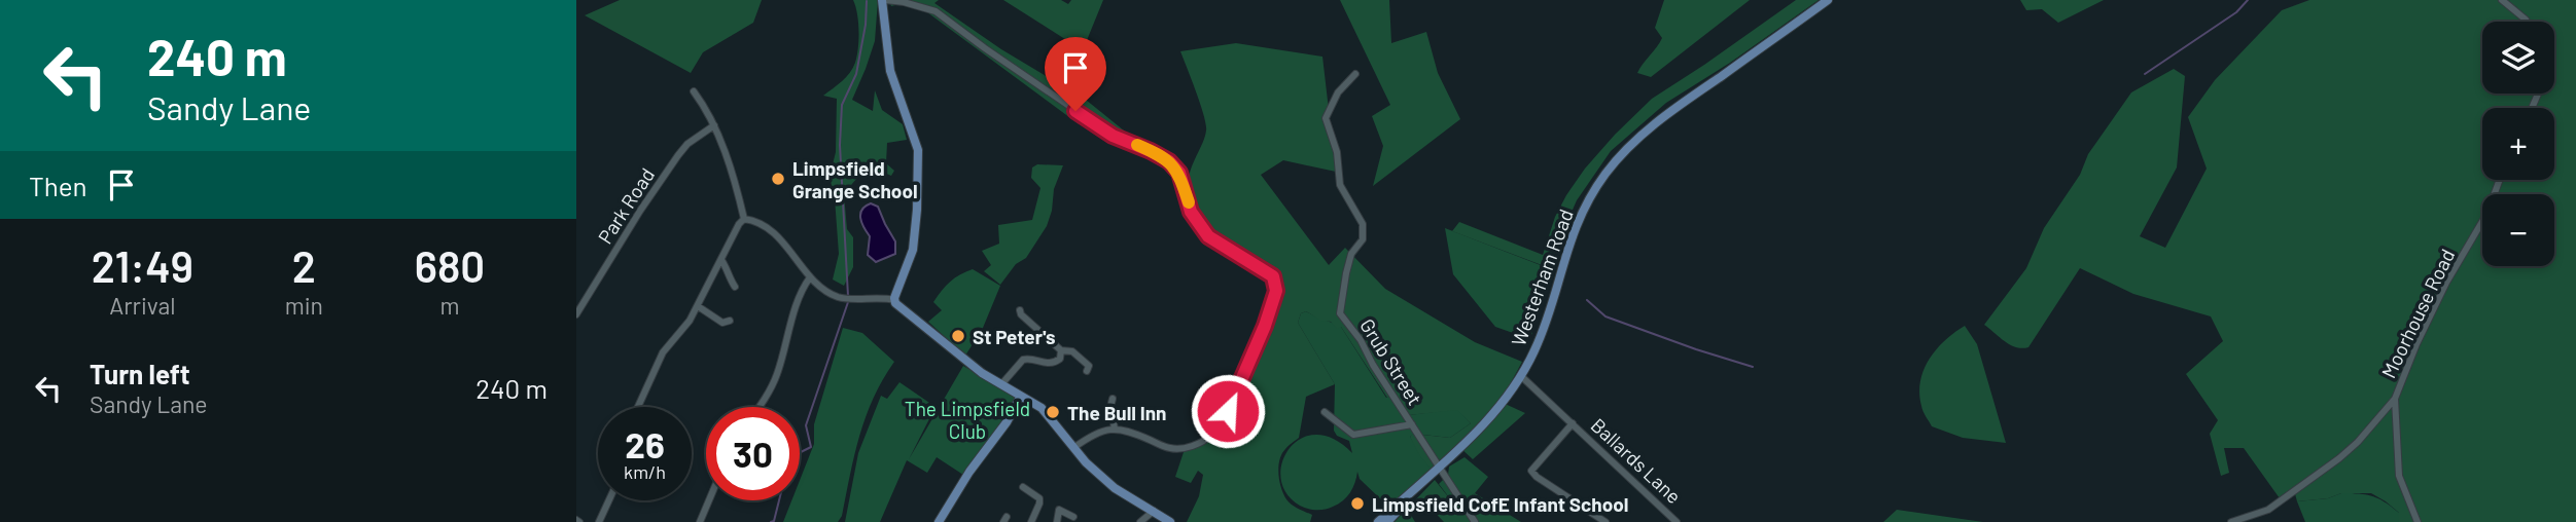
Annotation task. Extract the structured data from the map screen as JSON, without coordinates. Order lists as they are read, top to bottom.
{
  "streets": {
    "main road": ["Westerham Road"],
    "street": [
      "Park Road",
      "Moorhouse Road",
      "Grub Street",
      "Ballards Lane"
    ]
  },
  "crossings": [
    ["Westerham Road", "Grub Street"],
    ["Westerham Road", "Ballards Lane"]
  ],
  "parks": ["The Limpsfield Club"],
  "places": [
    "Limpsfield Grange School",
    "St Peter's",
    "The Bull Inn",
    "Limpsfield CofE Infant School"
  ],
  "page": {
    "turn": ["240 m", "Sandy Lane"],
    "map_buttons": ["+", "−"],
    "then": "Then",
    "eta": [
      "21:49",
      "Arrival",
      "2",
      "min",
      "680",
      "m"
    ],
    "list": [
      {
        "name": "Turn left",
        "note": "Sandy Lane",
        "value": "240 m"
      }
    ],
    "speed": "26 km/h",
    "limit": "30"
  }
}
